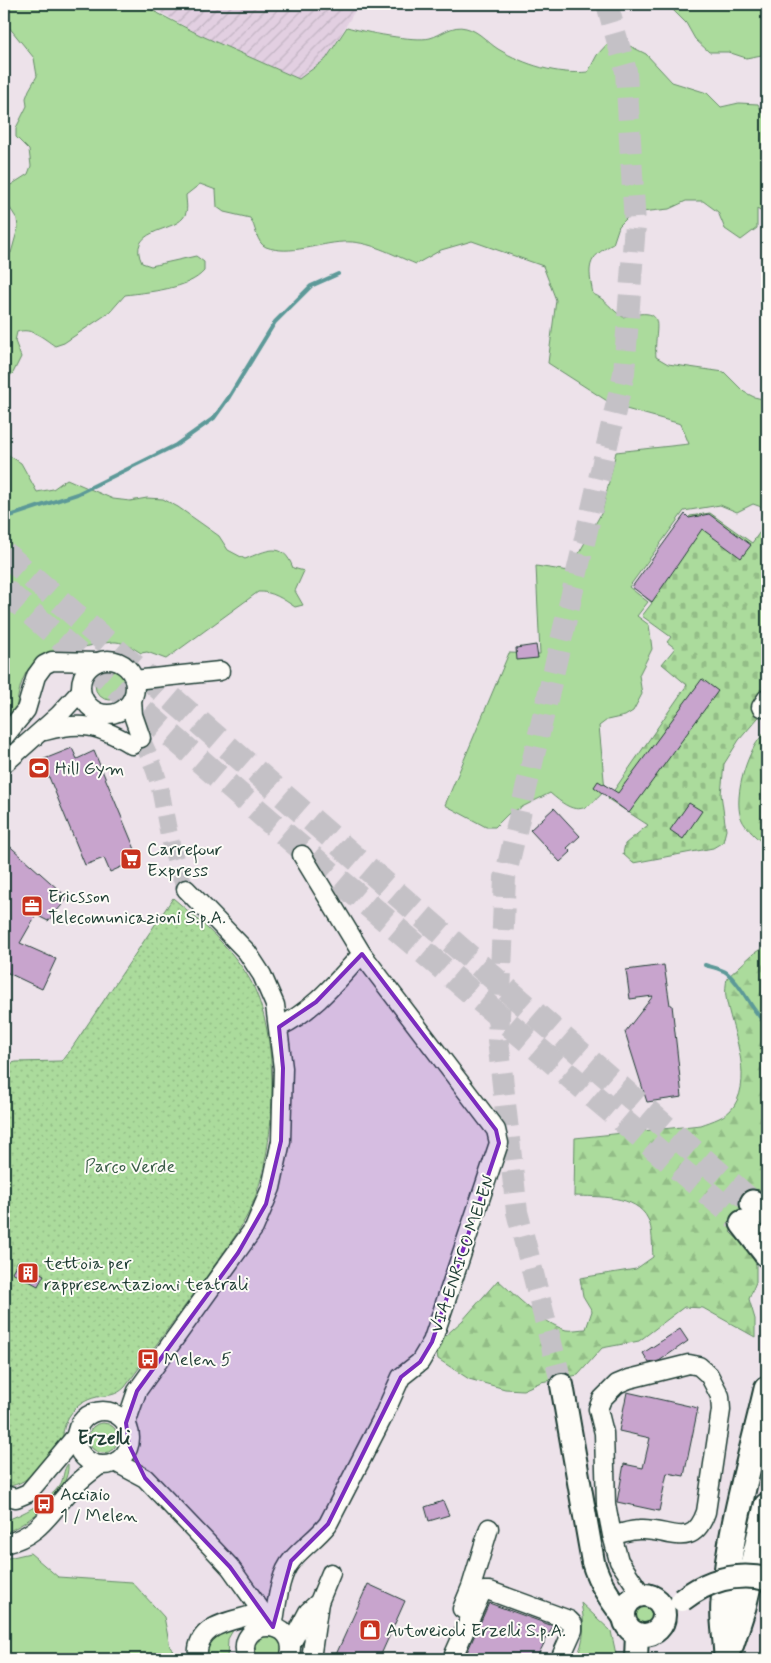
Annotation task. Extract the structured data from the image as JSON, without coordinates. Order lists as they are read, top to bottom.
{
  "streets": {
    "street": ["VIA ENRICO MELEN"]
  },
  "districts": ["Erzelli"],
  "parks": ["Parco Verde"],
  "places": {
    "sports": ["Hill Gym"],
    "supermarket": ["Carrefour Express"],
    "office": ["Ericsson Telecomunicazioni S.p.A."],
    "building": ["tettoia per rappresentazioni teatrali"],
    "bus stop": ["Melen 5", "Acciaio 1 / Melen"],
    "shop": ["Autoveicoli Erzelli S.p.A."]
  }
}
